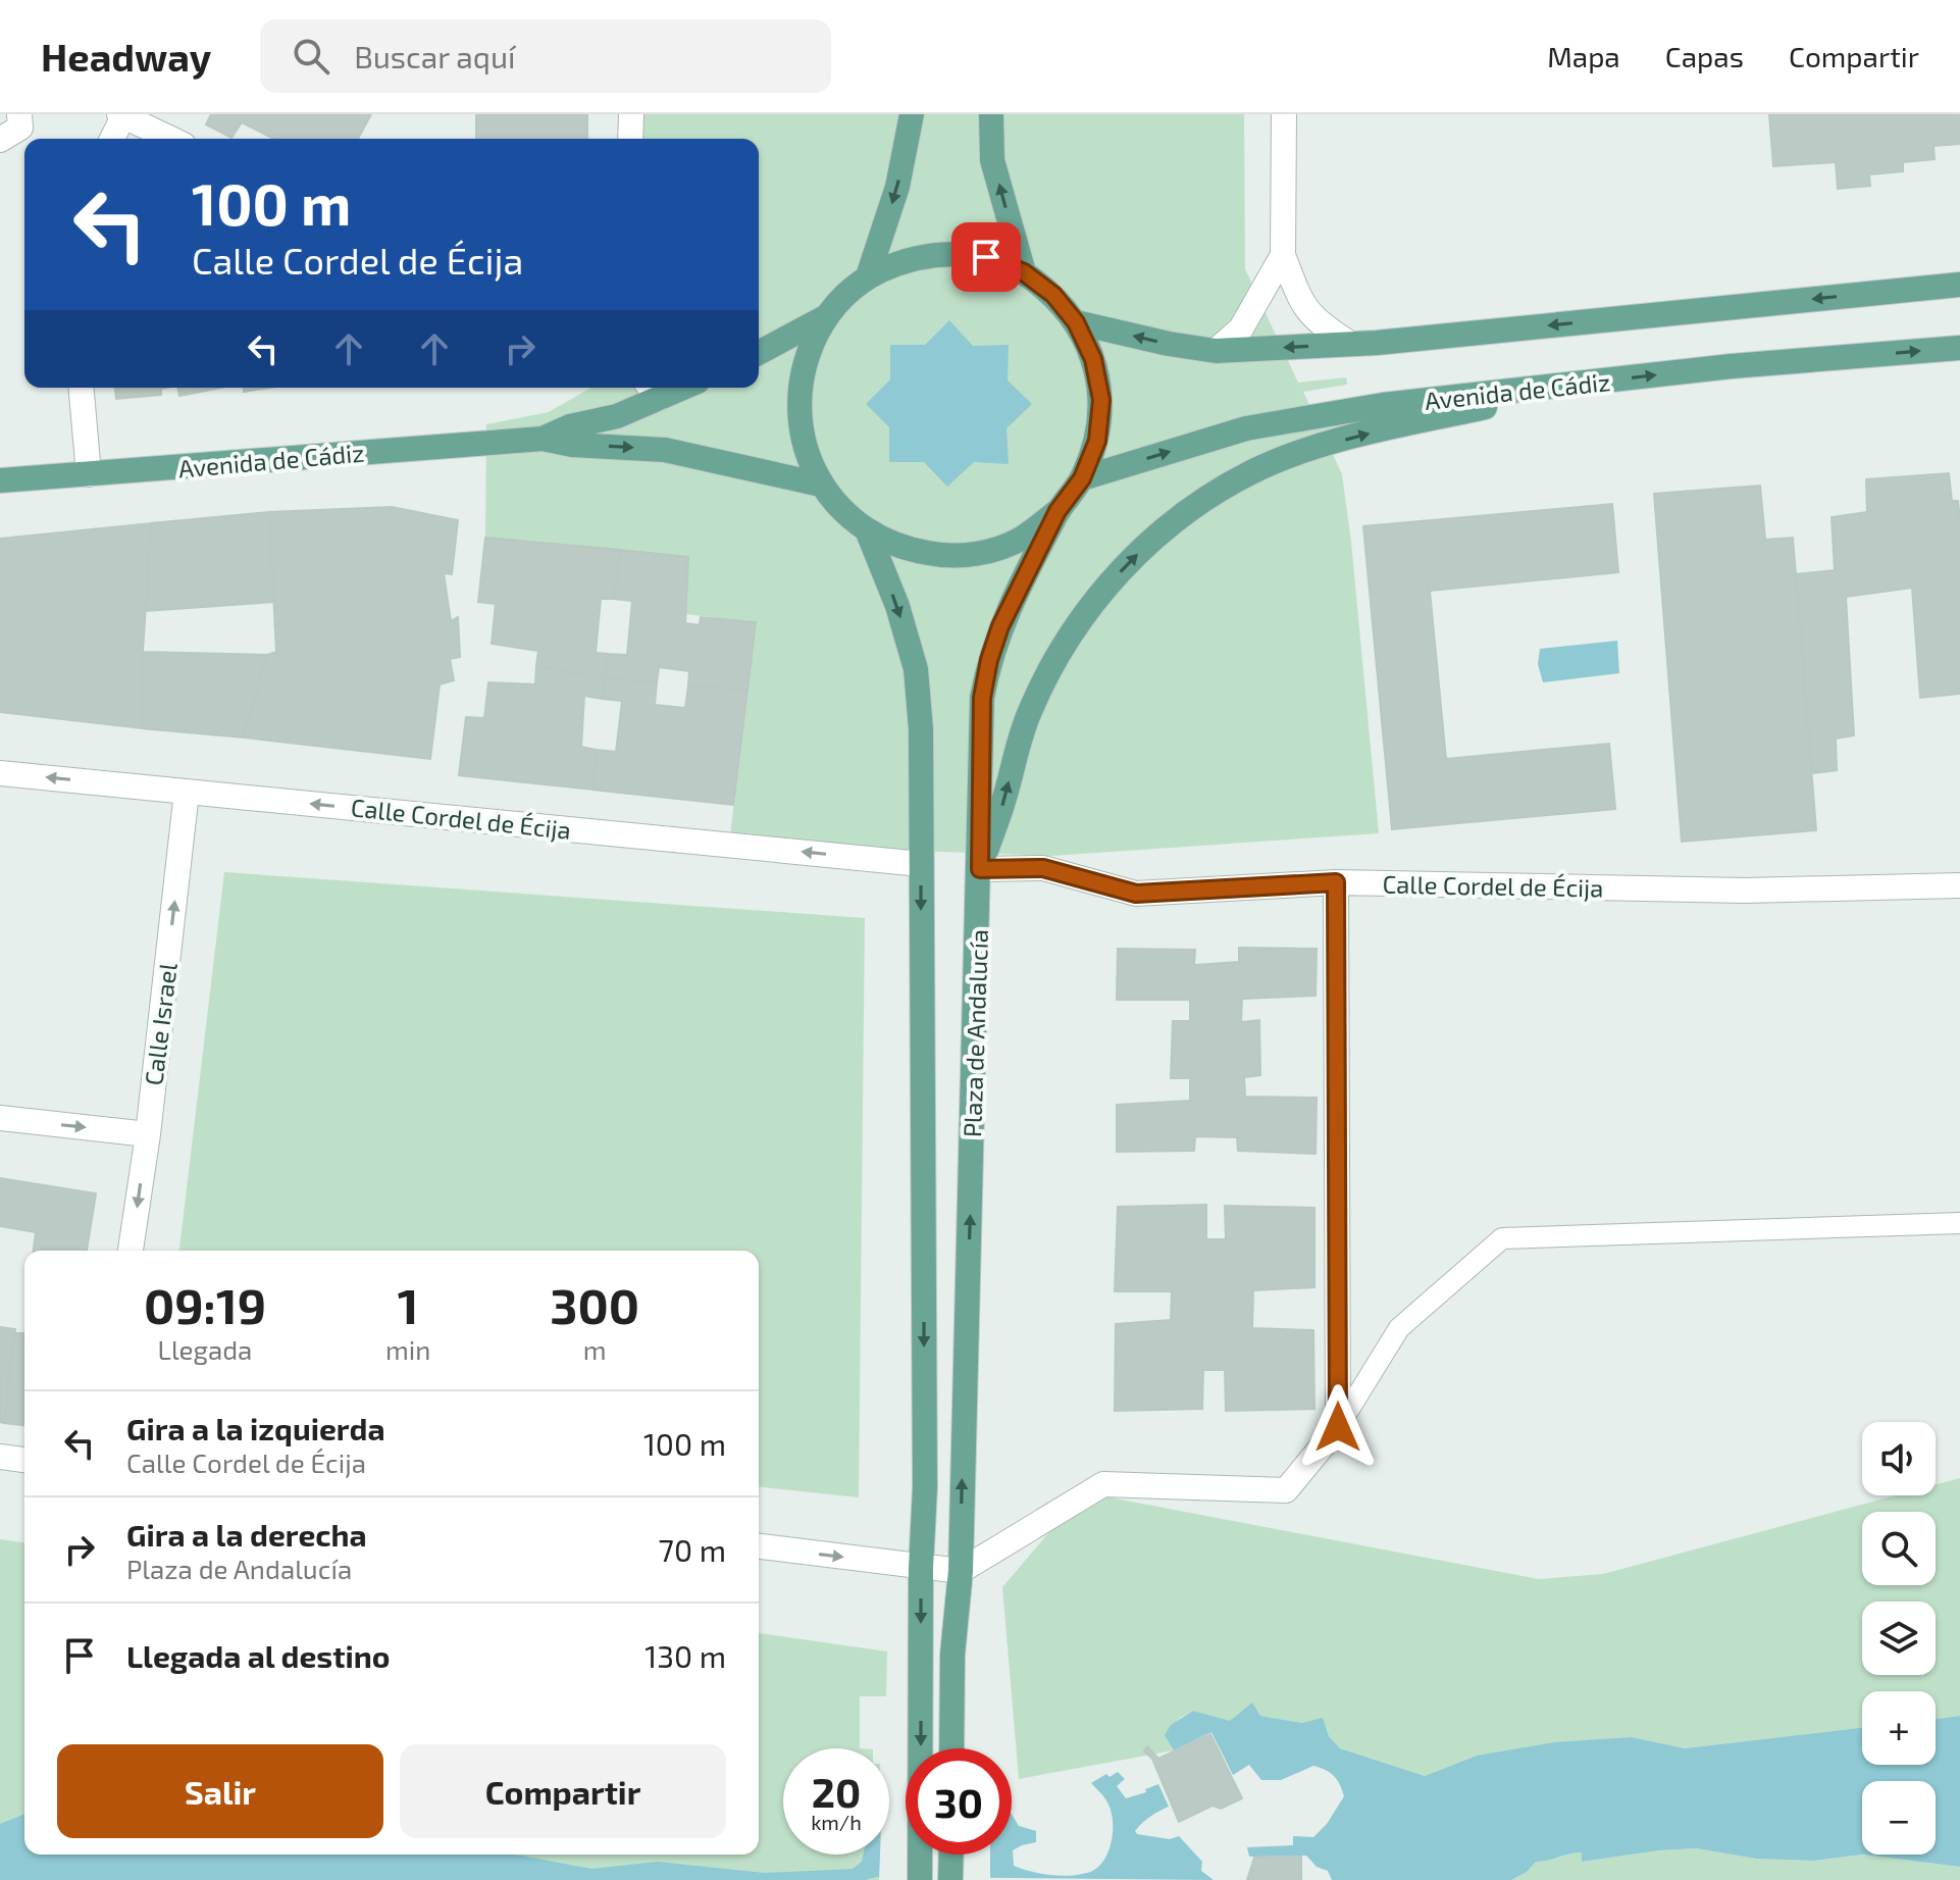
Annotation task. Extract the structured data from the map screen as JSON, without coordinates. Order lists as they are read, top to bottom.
{
  "streets": {
    "main road": ["Avenida de Cádiz", "Plaza de Andalucía"],
    "street": ["Calle Cordel de Écija", "Calle Israel"]
  },
  "crossings": [
    ["Avenida de Cádiz", "Plaza de Andalucía"],
    ["Calle Cordel de Écija", "Calle Israel"],
    ["Calle Cordel de Écija", "Plaza de Andalucía"]
  ],
  "one_way": ["Calle Cordel de Écija"],
  "page": {
    "header": "Headway",
    "search": "Buscar aquí",
    "nav": ["Mapa", "Capas", "Compartir"],
    "turn": ["100 m", "Calle Cordel de Écija"],
    "eta": [
      "09:19",
      "Llegada",
      "1",
      "min",
      "300",
      "m"
    ],
    "list": [
      {
        "name": "Gira a la izquierda",
        "note": "Calle Cordel de Écija",
        "value": "100 m"
      },
      {
        "name": "Gira a la derecha",
        "note": "Plaza de Andalucía",
        "value": "70 m"
      },
      {
        "name": "Llegada al destino",
        "value": "130 m"
      }
    ],
    "map_buttons": ["+", "−"],
    "buttons": ["Salir", "Compartir"],
    "speed": "20 km/h",
    "limit": "30"
  }
}
